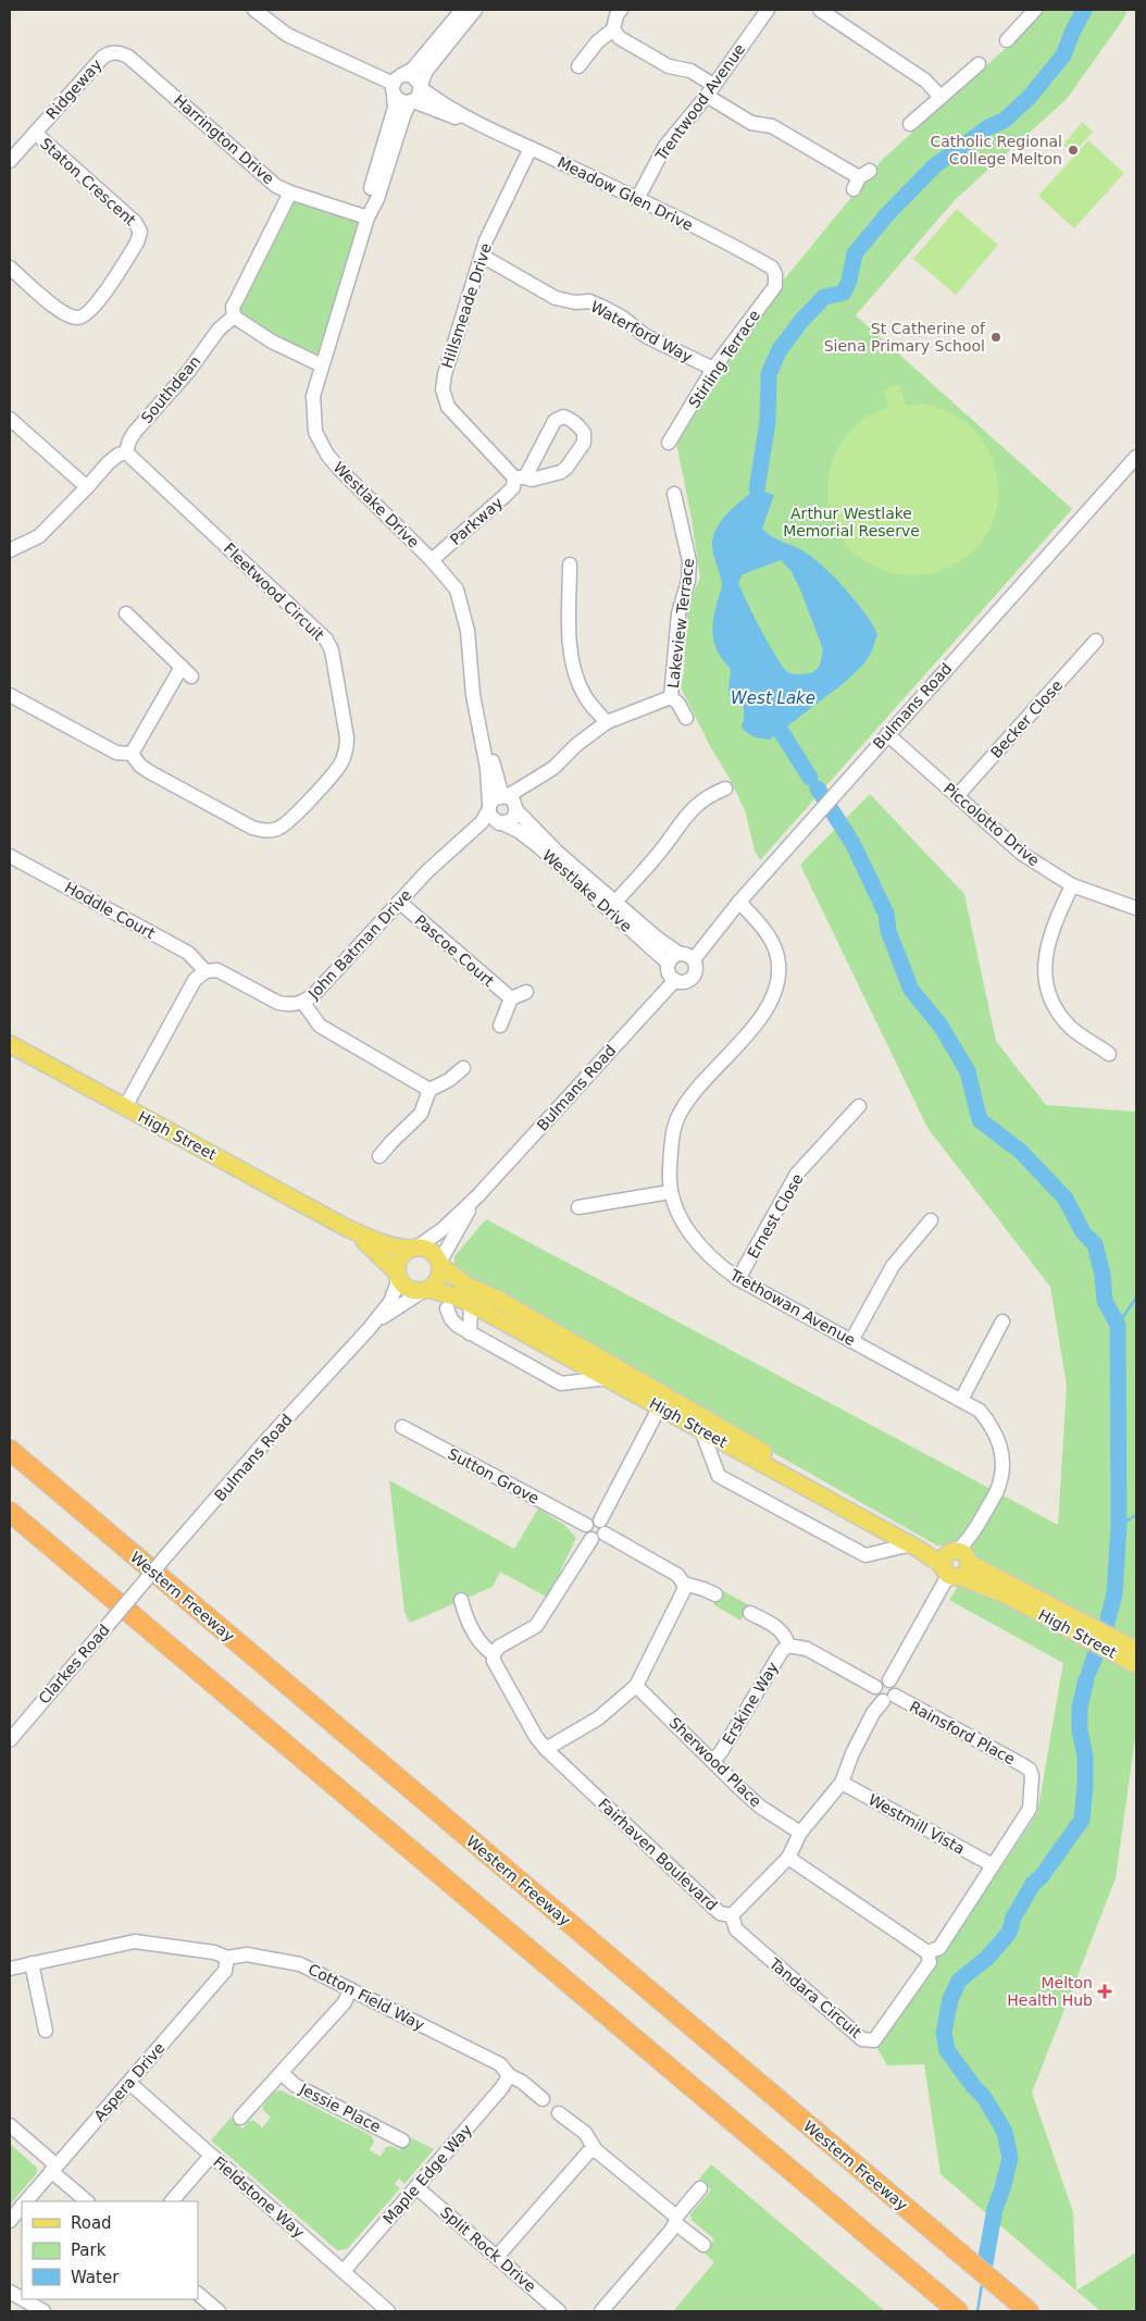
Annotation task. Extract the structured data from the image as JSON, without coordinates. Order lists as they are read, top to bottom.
{
  "streets": {
    "highway": ["Western Freeway"],
    "main road": ["High Street"],
    "street": [
      "Ridgeway",
      "Trentwood Avenue",
      "Harrington Drive",
      "Staton Crescent",
      "Meadow Glen Drive",
      "Hillsmeade Drive",
      "Waterford Way",
      "Stirling Terrace",
      "Southdean",
      "Westlake Drive",
      "Parkway",
      "Fleetwood Circuit",
      "Lakeview Terrace",
      "Bulmans Road",
      "Becker Close",
      "Piccolotto Drive",
      "Hoddle Court",
      "John Batman Drive",
      "Pascoe Court",
      "Ernest Close",
      "Trethowan Avenue",
      "Sutton Grove",
      "Clarkes Road",
      "Erskine Way",
      "Rainsford Place",
      "Sherwood Place",
      "Westmill Vista",
      "Fairhaven Boulevard",
      "Cotton Field Way",
      "Tandara Circuit",
      "Aspera Drive",
      "Jessie Place",
      "Maple Edge Way",
      "Fieldstone Way",
      "Split Rock Drive"
    ]
  },
  "crossings": [
    ["Ridgeway", "Harrington Drive"],
    ["Ridgeway", "Staton Crescent"],
    ["Trentwood Avenue", "Meadow Glen Drive"],
    ["Harrington Drive", "Westlake Drive"],
    ["Meadow Glen Drive", "Hillsmeade Drive"],
    ["Meadow Glen Drive", "Stirling Terrace"],
    ["Meadow Glen Drive", "Westlake Drive"],
    ["Hillsmeade Drive", "Waterford Way"],
    ["Hillsmeade Drive", "Parkway"],
    ["Waterford Way", "Stirling Terrace"],
    ["Southdean", "Fleetwood Circuit"],
    ["Westlake Drive", "Parkway"],
    ["Westlake Drive", "Bulmans Road"],
    ["Westlake Drive", "John Batman Drive"],
    ["Bulmans Road", "Piccolotto Drive"],
    ["Bulmans Road", "High Street"],
    ["Bulmans Road", "Trethowan Avenue"],
    ["Bulmans Road", "Clarkes Road"],
    ["Becker Close", "Piccolotto Drive"],
    ["Hoddle Court", "John Batman Drive"],
    ["John Batman Drive", "Pascoe Court"],
    ["High Street", "Trethowan Avenue"],
    ["Ernest Close", "Trethowan Avenue"],
    ["Erskine Way", "Sherwood Place"],
    ["Rainsford Place", "Westmill Vista"],
    ["Rainsford Place", "Fairhaven Boulevard"],
    ["Sherwood Place", "Fairhaven Boulevard"],
    ["Westmill Vista", "Fairhaven Boulevard"],
    ["Fairhaven Boulevard", "Tandara Circuit"],
    ["Cotton Field Way", "Aspera Drive"],
    ["Cotton Field Way", "Maple Edge Way"],
    ["Aspera Drive", "Fieldstone Way"],
    ["Maple Edge Way", "Fieldstone Way"],
    ["Maple Edge Way", "Split Rock Drive"]
  ],
  "water": ["West Lake"],
  "parks": ["Arthur Westlake Memorial Reserve"],
  "places": {
    "other": ["Catholic Regional College Melton", "St Catherine of Siena Primary School"],
    "health": ["Melton Health Hub"]
  },
  "legend": ["Road", "Park", "Water"]
}
